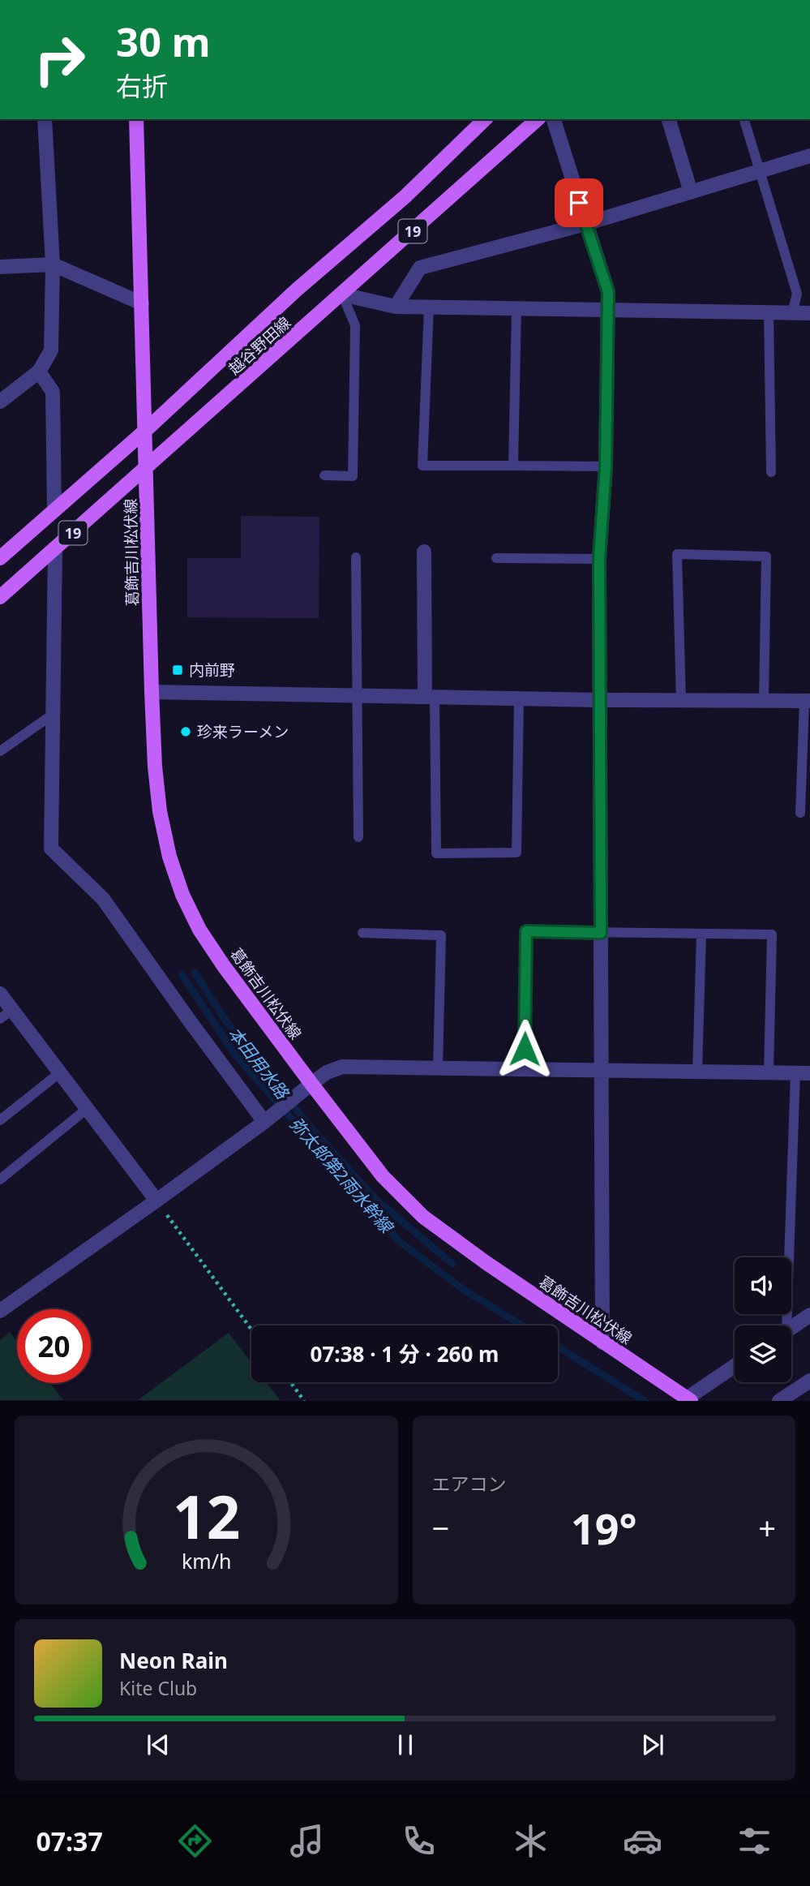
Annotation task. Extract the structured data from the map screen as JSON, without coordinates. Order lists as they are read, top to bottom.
{
  "streets": {
    "main road": ["19", "越谷野田線", "葛飾吉川松伏線"]
  },
  "crossings": [
    ["越谷野田線", "葛飾吉川松伏線"]
  ],
  "water": ["本田用水路", "弥太郎第2雨水幹線"],
  "places": {
    "transit": ["内前野"],
    "other": ["珍来ラーメン"]
  },
  "page": {
    "turn": ["30 m", "右折"],
    "limit": "20",
    "trip": "07:38 · 1 分 · 260 m",
    "tile": "エアコン",
    "heat": ["−", "19°", "+"],
    "song": ["Neon Rain", "Kite Club"],
    "tabs": "07:37",
    "gauge": ["12", "km/h"]
  }
}
